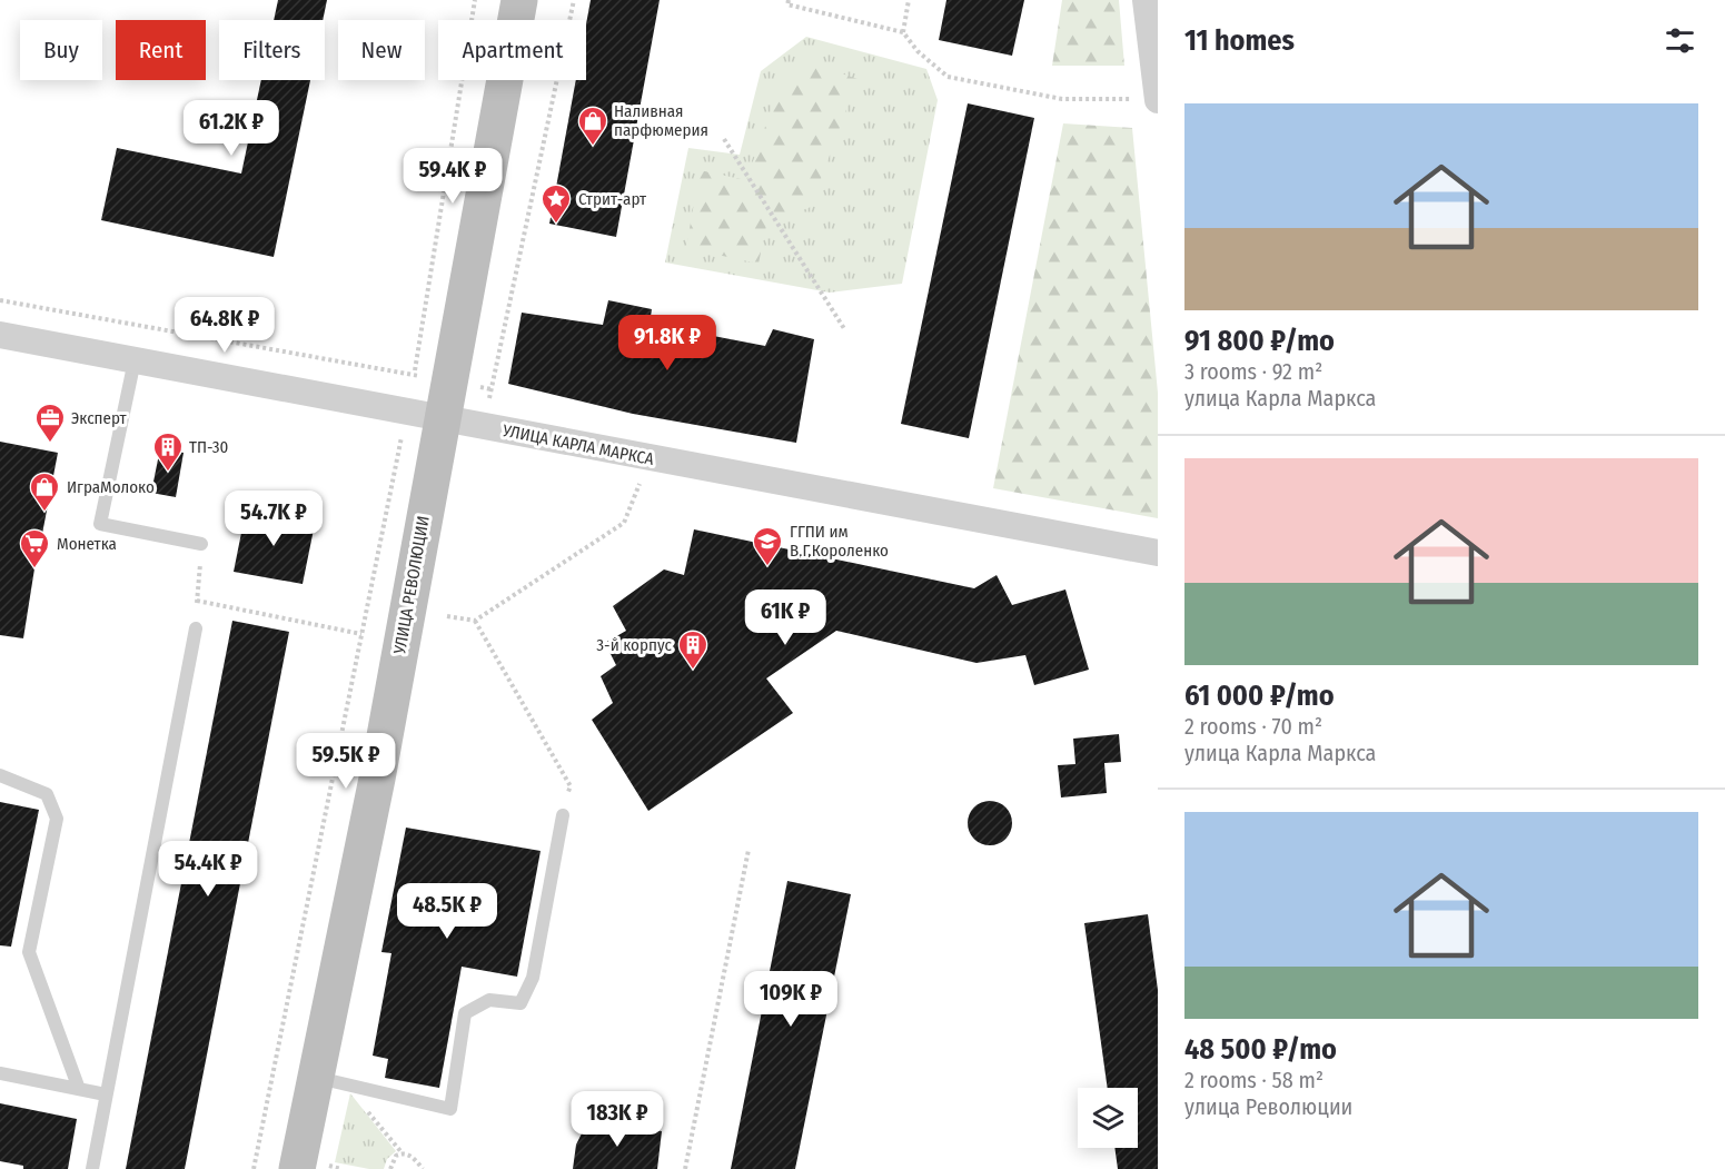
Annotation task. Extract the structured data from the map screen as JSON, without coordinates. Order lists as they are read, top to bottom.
{
  "streets": {
    "street": ["УЛИЦА КАРЛА МАРКСА", "УЛИЦА РЕВОЛЮЦИИ"]
  },
  "crossings": [
    ["УЛИЦА КАРЛА МАРКСА", "УЛИЦА РЕВОЛЮЦИИ"]
  ],
  "places": {
    "shop": ["Наливная парфюмерия", "ИграМолоко"],
    "place": ["Стрит-арт"],
    "office": ["Эксперт"],
    "building": ["ТП-30", "3-й корпус"],
    "school or university": ["ГГПИ им В.Г.Короленко"],
    "supermarket": ["Монетка"]
  },
  "page": {
    "heading": "11 homes",
    "chip": [
      "Buy",
      "Rent",
      "Filters",
      "New",
      "Apartment"
    ],
    "list": [
      {
        "name": "91 800 ₽/mo",
        "note": "3 rooms · 92 m² · улица Карла Маркса"
      },
      {
        "name": "61 000 ₽/mo",
        "note": "2 rooms · 70 m² · улица Карла Маркса"
      },
      {
        "name": "48 500 ₽/mo",
        "note": "2 rooms · 58 m² · улица Революции"
      }
    ],
    "price": [
      "61.2K ₽",
      "59.4K ₽",
      "64.8K ₽",
      "91.8K ₽",
      "54.7K ₽",
      "61K ₽",
      "59.5K ₽",
      "54.4K ₽",
      "48.5K ₽",
      "109K ₽",
      "183K ₽"
    ]
  }
}
